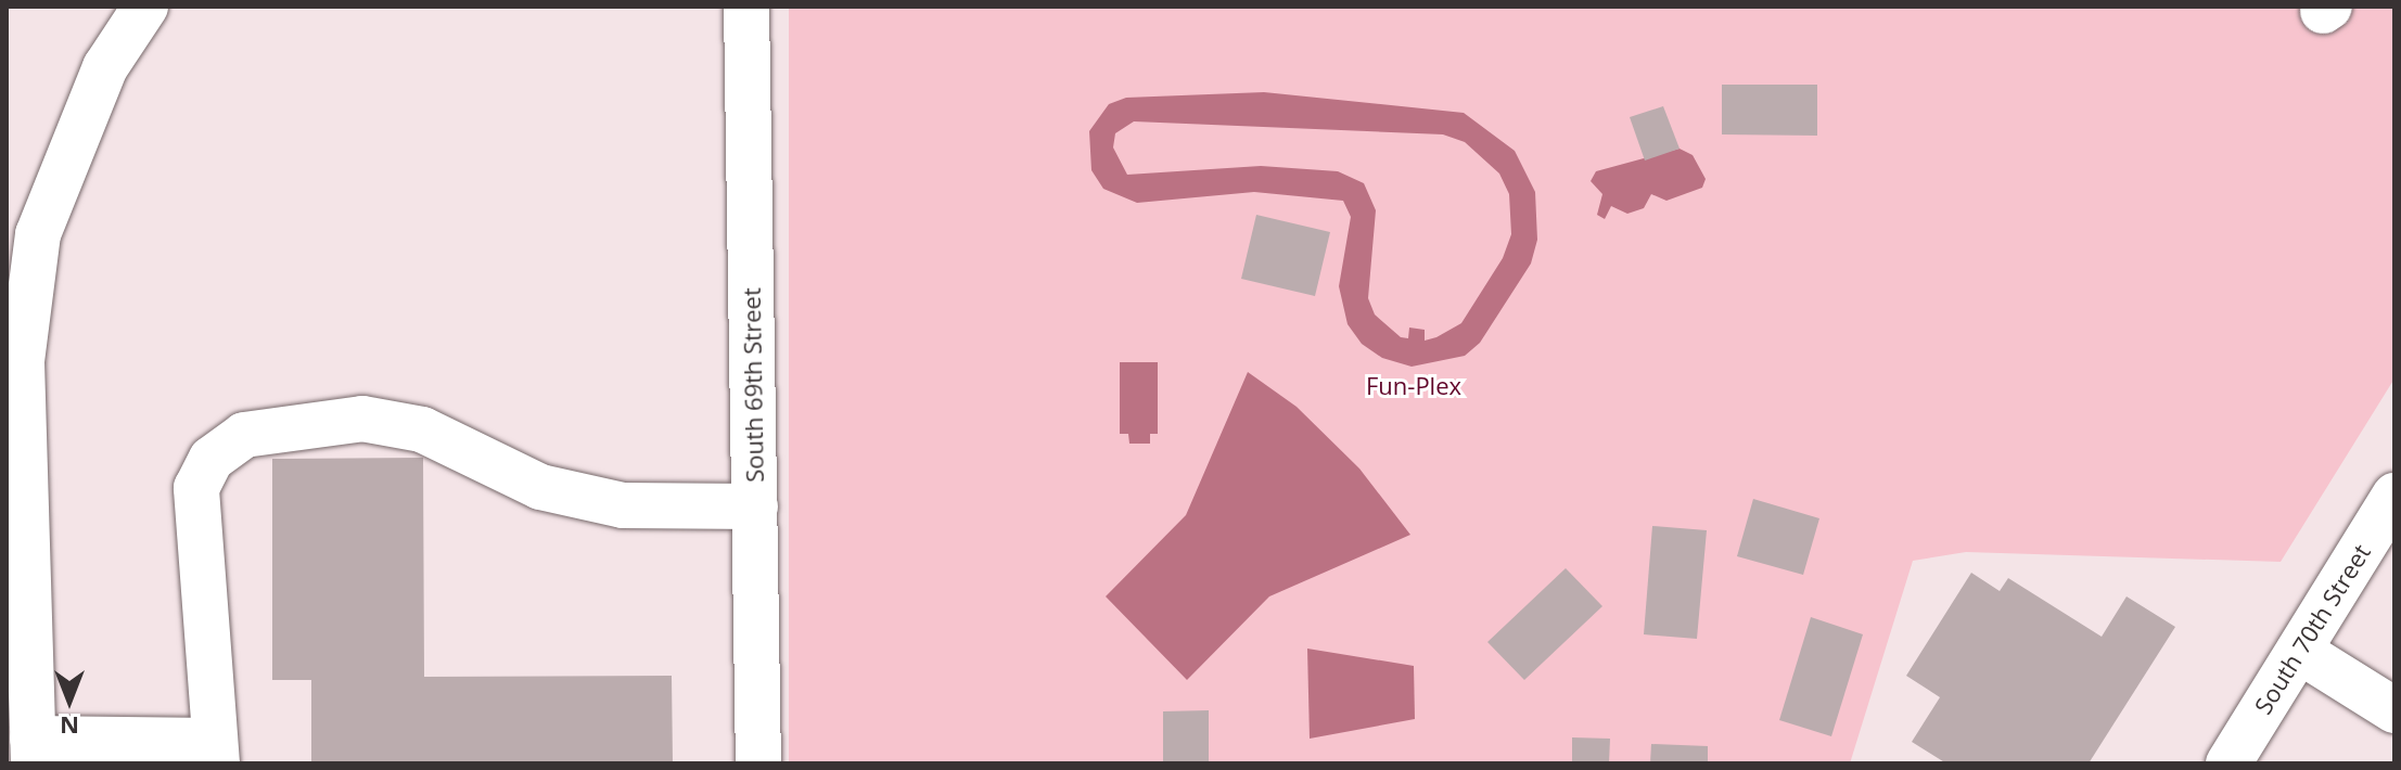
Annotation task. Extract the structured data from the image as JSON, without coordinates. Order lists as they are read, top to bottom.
{
  "streets": {
    "street": ["South 69th Street", "South 70th Street"]
  },
  "parks": ["Fun-Plex"],
  "north": "bottom"
}
